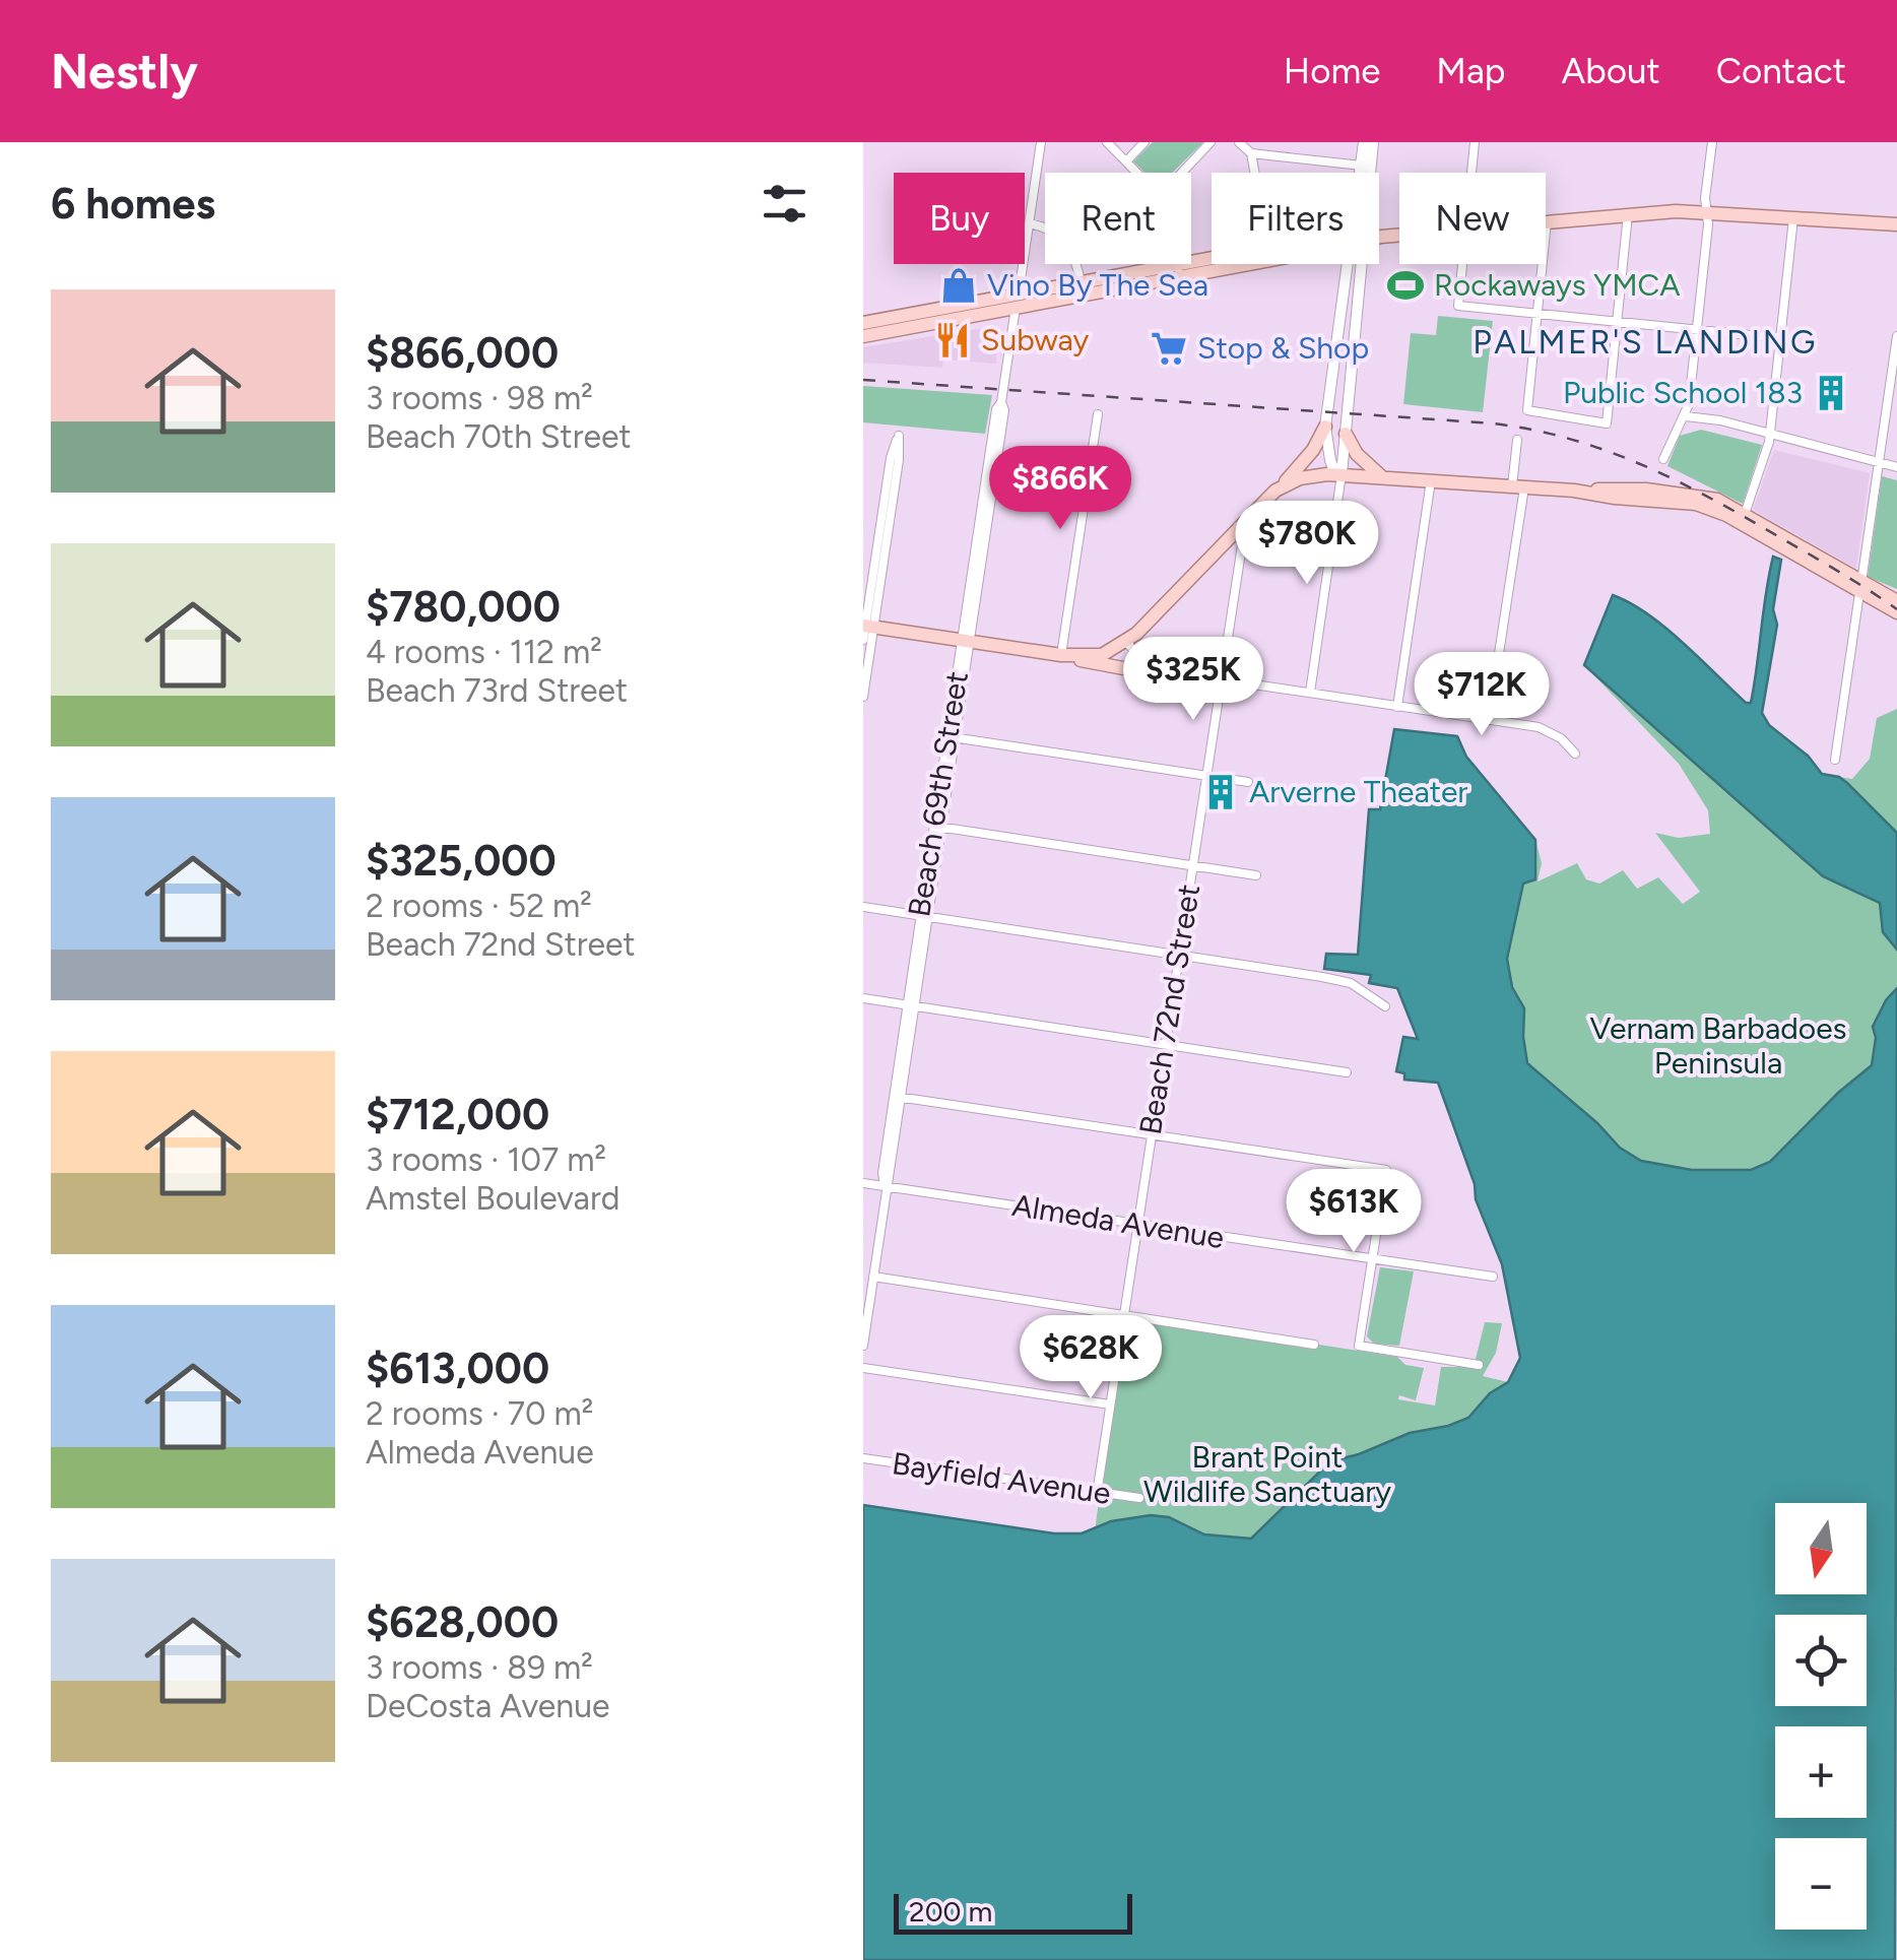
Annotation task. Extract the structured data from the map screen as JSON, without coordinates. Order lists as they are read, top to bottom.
{
  "streets": {
    "street": [
      "Beach 69th Street",
      "Beach 72nd Street",
      "Almeda Avenue",
      "Bayfield Avenue"
    ]
  },
  "crossings": [
    ["Beach 69th Street", "Almeda Avenue"],
    ["Beach 72nd Street", "Almeda Avenue"],
    ["Beach 72nd Street", "Bayfield Avenue"]
  ],
  "districts": ["PALMER'S LANDING"],
  "parks": ["Vernam Barbadoes Peninsula", "Brant Point Wildlife Sanctuary"],
  "places": {
    "shop": ["Vino By The Sea"],
    "sports": ["Rockaways YMCA"],
    "restaurant": ["Subway"],
    "supermarket": ["Stop & Shop"],
    "building": ["Public School 183", "Arverne Theater"]
  },
  "scale_bar": "200 m",
  "north": "bottom",
  "page": {
    "header": "Nestly",
    "nav": [
      "Home",
      "Map",
      "About",
      "Contact"
    ],
    "heading": "6 homes",
    "chip": [
      "Buy",
      "Rent",
      "Filters",
      "New"
    ],
    "list": [
      {
        "name": "$866,000",
        "note": "3 rooms · 98 m² · Beach 70th Street"
      },
      {
        "name": "$780,000",
        "note": "4 rooms · 112 m² · Beach 73rd Street"
      },
      {
        "name": "$325,000",
        "note": "2 rooms · 52 m² · Beach 72nd Street"
      },
      {
        "name": "$712,000",
        "note": "3 rooms · 107 m² · Amstel Boulevard"
      },
      {
        "name": "$613,000",
        "note": "2 rooms · 70 m² · Almeda Avenue"
      },
      {
        "name": "$628,000",
        "note": "3 rooms · 89 m² · DeCosta Avenue"
      }
    ],
    "price": [
      "$866K",
      "$780K",
      "$325K",
      "$712K",
      "$613K",
      "$628K"
    ],
    "map_buttons": ["+", "−"],
    "scale": "200 m"
  }
}
